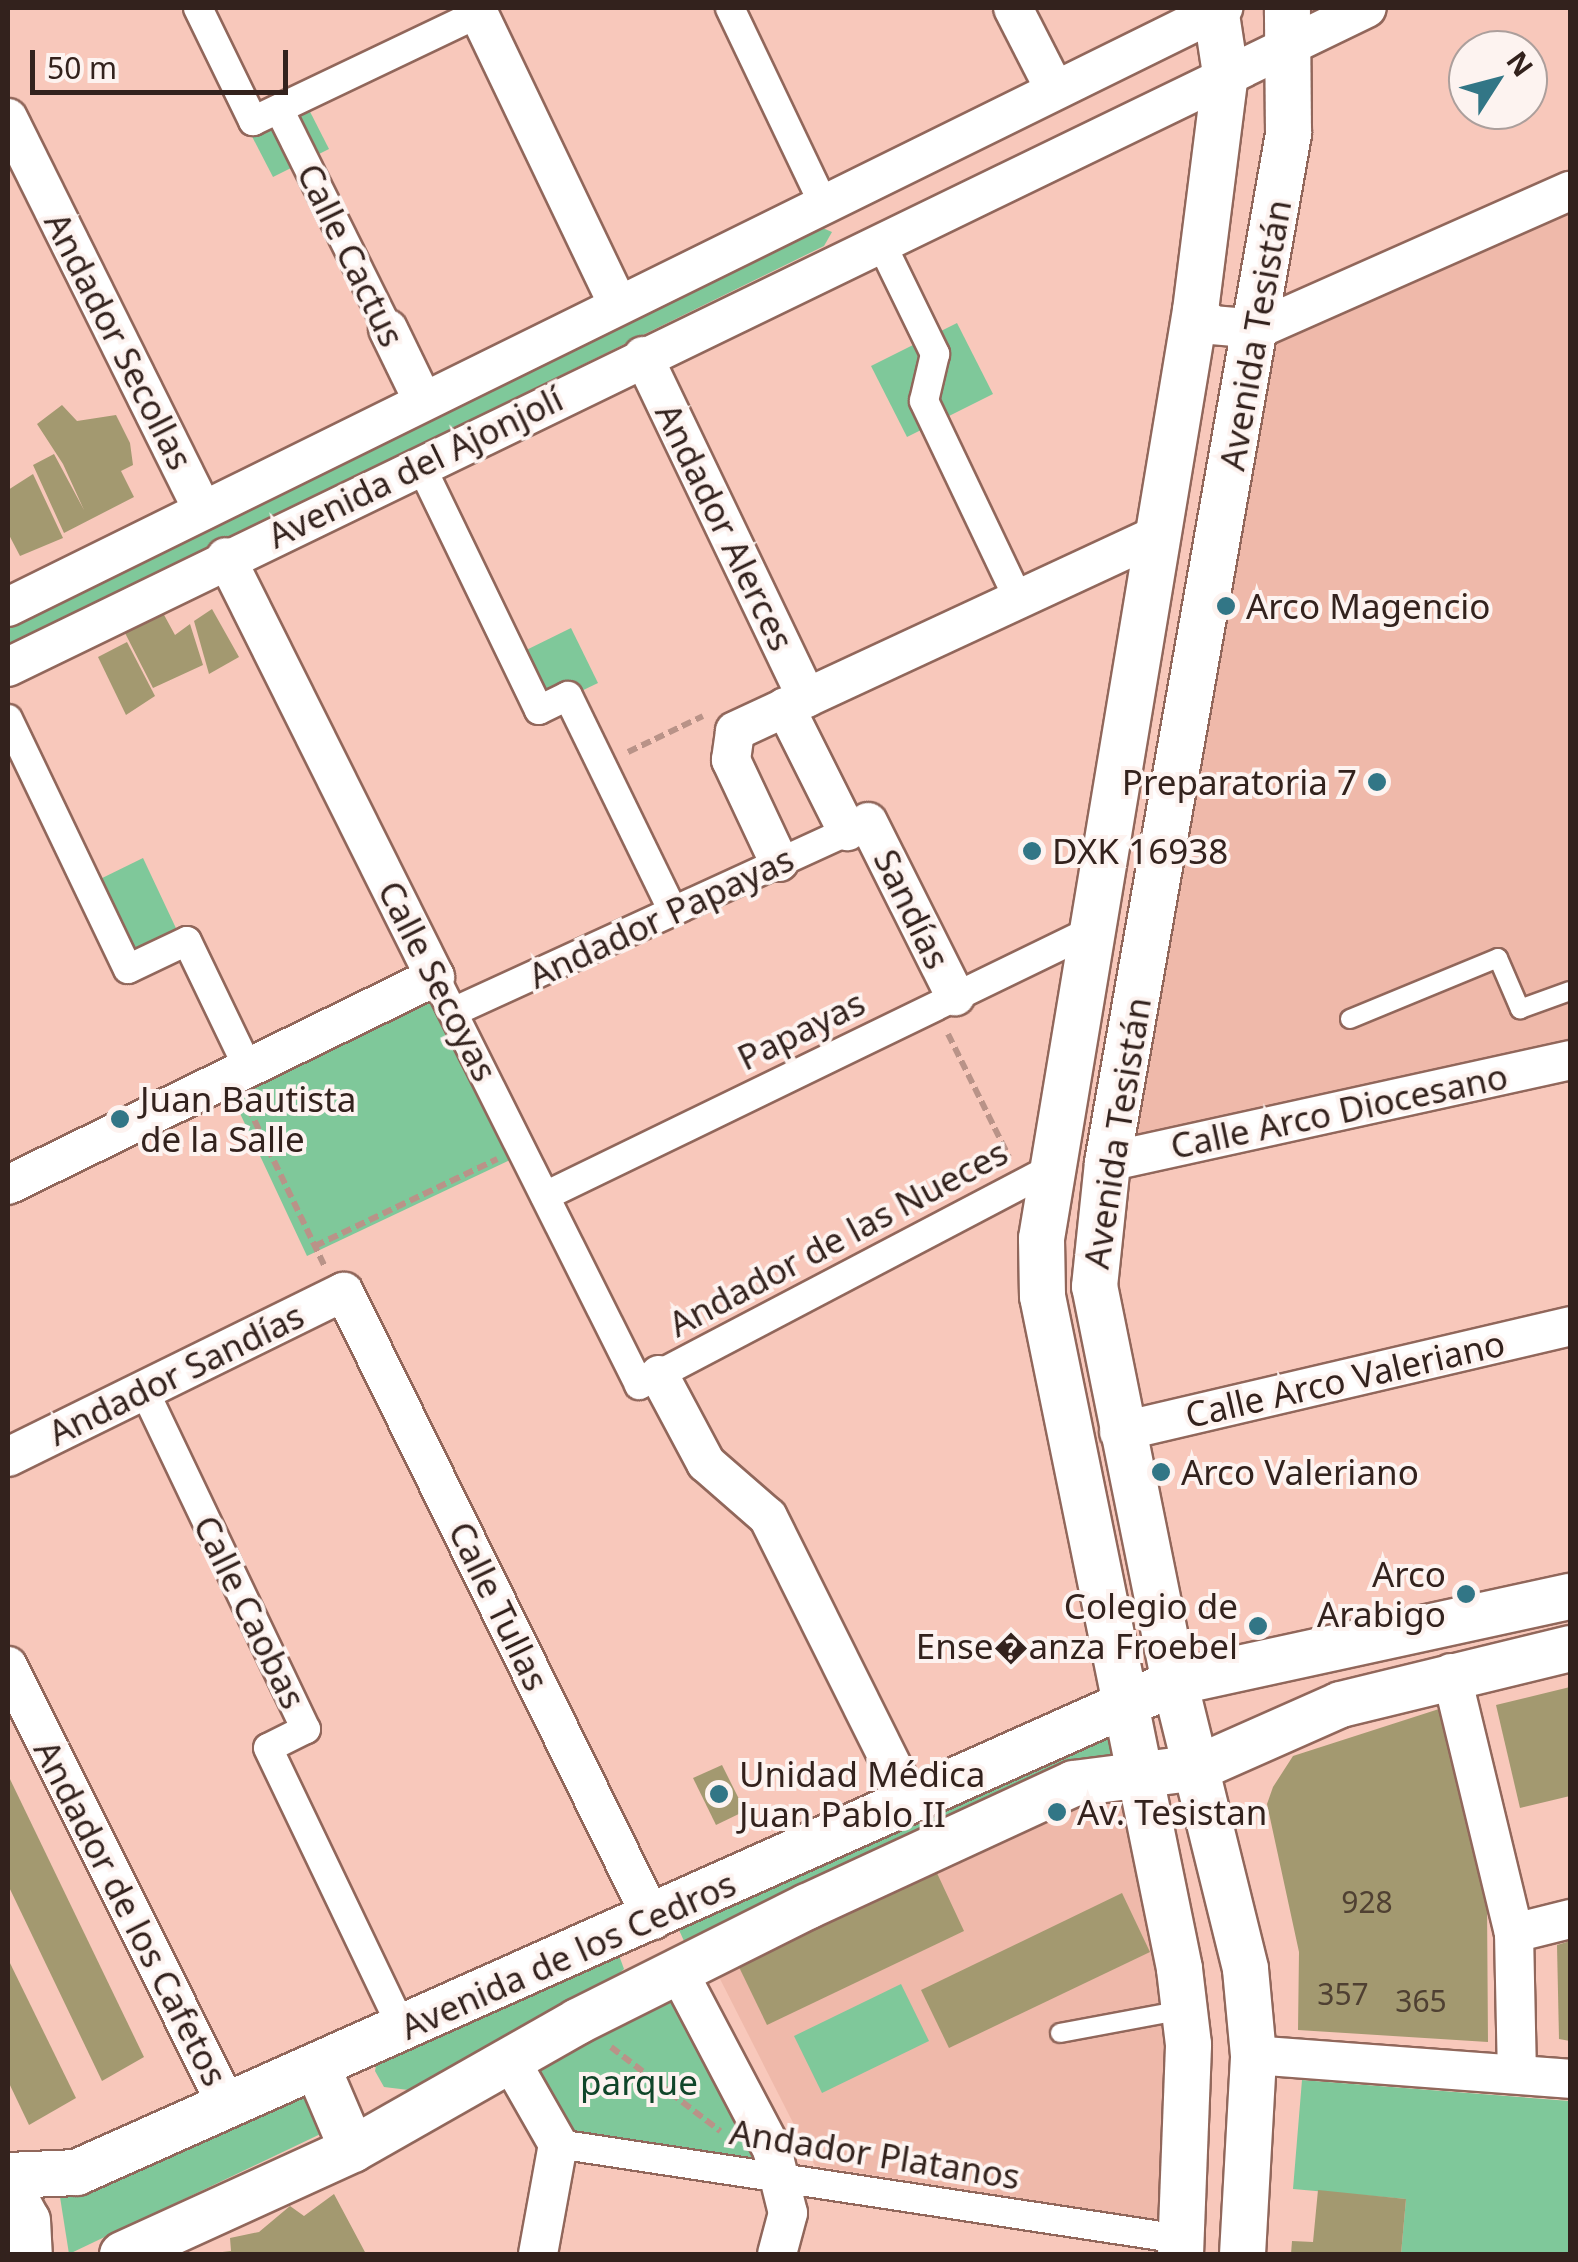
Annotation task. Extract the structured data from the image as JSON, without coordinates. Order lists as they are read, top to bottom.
{
  "streets": {
    "street": [
      "Calle Cactus",
      "Avenida Tesistán",
      "Andador Secollas",
      "Avenida del Ajonjolí",
      "Andador Alerces",
      "Sandías",
      "Andador Papayas",
      "Calle Secoyas",
      "Papayas",
      "Calle Arco Diocesano",
      "Andador de las Nueces",
      "Andador Sandías",
      "Calle Arco Valeriano",
      "Calle Tullas",
      "Calle Caobas",
      "Andador de los Cafetos",
      "Avenida de los Cedros",
      "Andador Platanos"
    ]
  },
  "crossings": [
    ["Calle Cactus", "Avenida del Ajonjolí"],
    ["Avenida Tesistán", "Avenida del Ajonjolí"],
    ["Avenida Tesistán", "Papayas"],
    ["Avenida Tesistán", "Calle Arco Diocesano"],
    ["Avenida Tesistán", "Andador de las Nueces"],
    ["Avenida Tesistán", "Calle Arco Valeriano"],
    ["Avenida Tesistán", "Avenida de los Cedros"],
    ["Avenida Tesistán", "Andador Platanos"],
    ["Andador Secollas", "Avenida del Ajonjolí"],
    ["Avenida del Ajonjolí", "Andador Alerces"],
    ["Avenida del Ajonjolí", "Calle Secoyas"],
    ["Andador Alerces", "Sandías"],
    ["Sandías", "Andador Papayas"],
    ["Sandías", "Papayas"],
    ["Andador Papayas", "Calle Secoyas"],
    ["Calle Secoyas", "Papayas"],
    ["Calle Secoyas", "Andador de las Nueces"],
    ["Andador Sandías", "Calle Tullas"],
    ["Andador Sandías", "Calle Caobas"],
    ["Calle Tullas", "Avenida de los Cedros"],
    ["Calle Caobas", "Avenida de los Cedros"],
    ["Andador de los Cafetos", "Avenida de los Cedros"]
  ],
  "parks": ["parque"],
  "places": [
    "Arco Magencio",
    "Preparatoria 7",
    "DXK 16938",
    "Juan Bautista de la Salle",
    "Arco Valeriano",
    "Arco Arabigo",
    "Colegio de Ense�anza Froebel",
    "Unidad Médica Juan Pablo II",
    "Av. Tesistan"
  ],
  "house_numbers": ["928", "357", "365"],
  "scale_bar": "50 m",
  "north": "top right"
}
